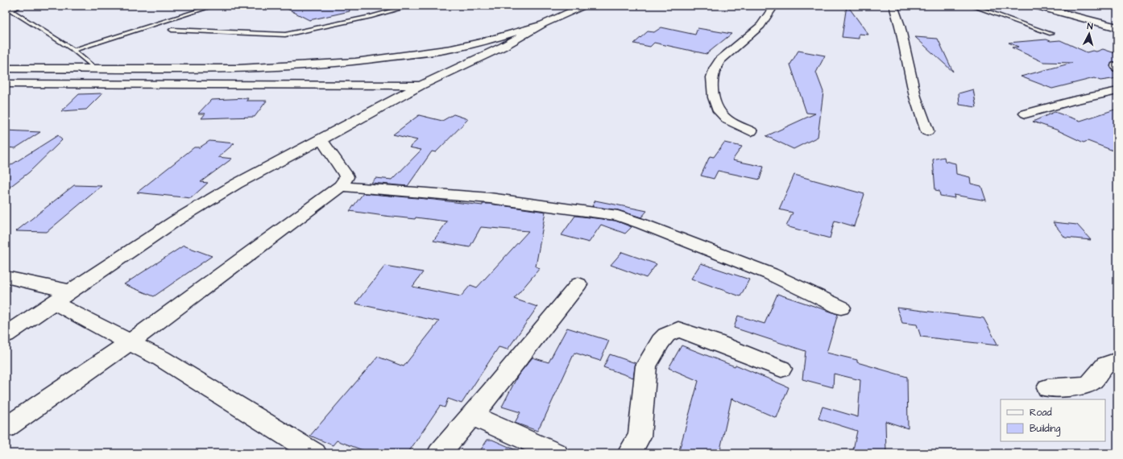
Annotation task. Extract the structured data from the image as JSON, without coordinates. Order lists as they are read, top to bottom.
{
  "legend": ["Road", "Building"],
  "north": "top"
}
